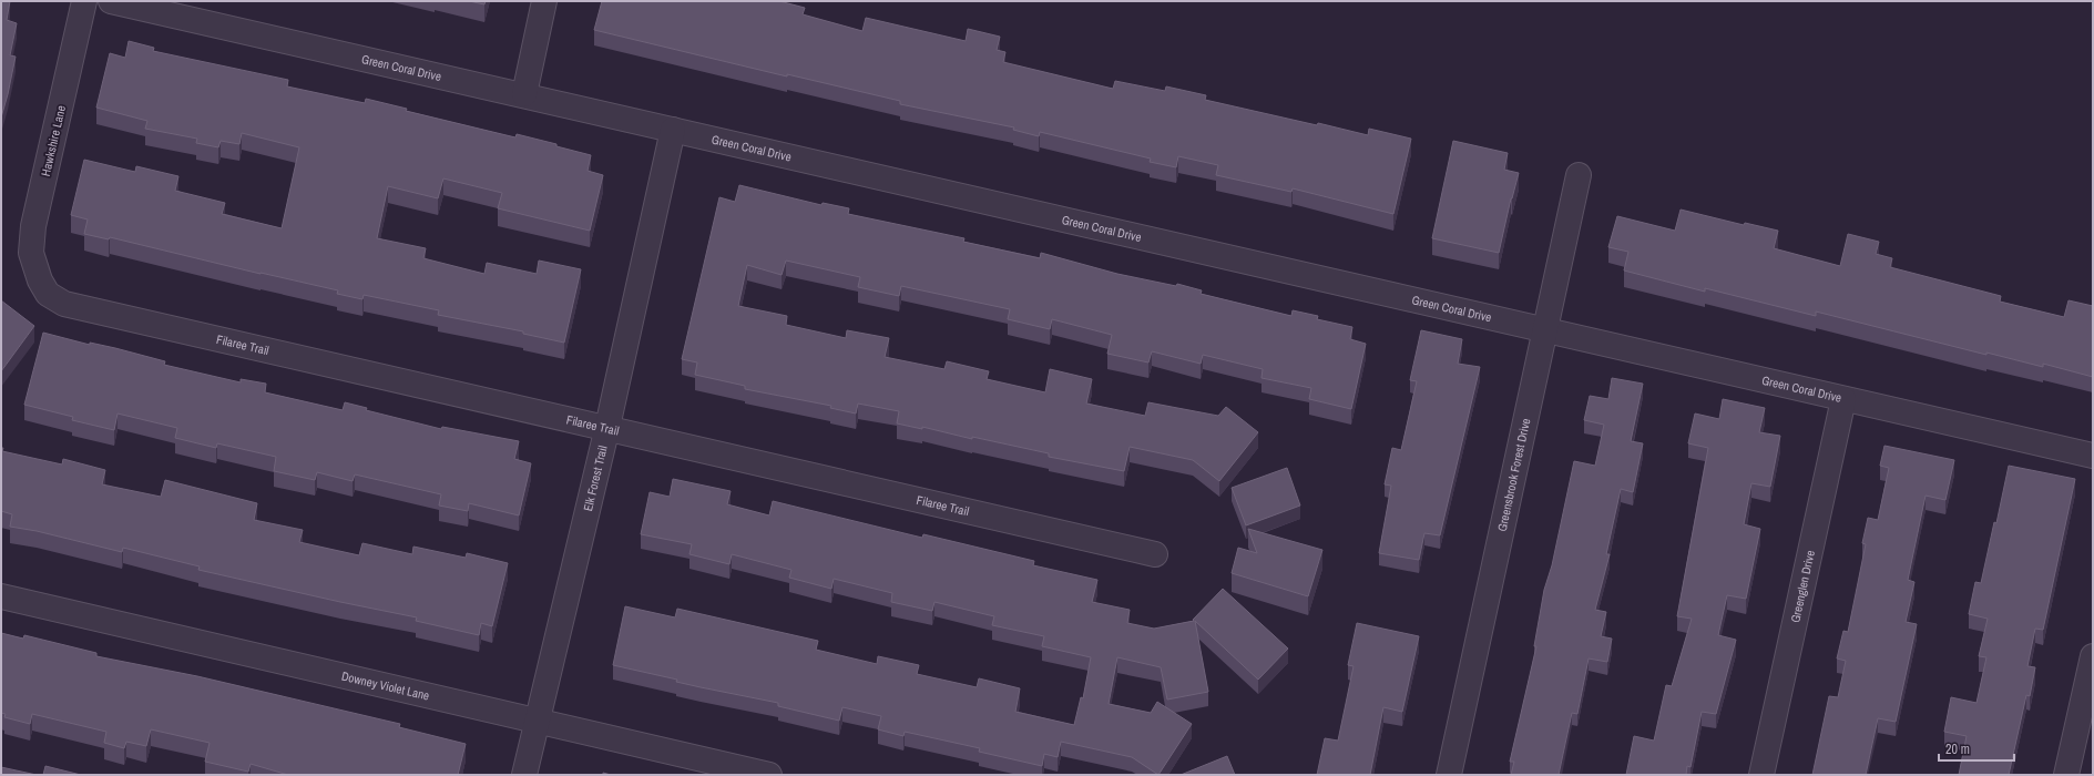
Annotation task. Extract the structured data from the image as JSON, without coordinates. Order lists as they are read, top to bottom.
{
  "streets": {
    "street": [
      "Green Coral Drive",
      "Hawkshire Lane",
      "Filaree Trail",
      "Greensbrook Forest Drive",
      "Elk Forest Trail",
      "Greenglen Drive",
      "Downey Violet Lane"
    ]
  },
  "crossings": [
    ["Green Coral Drive", "Greensbrook Forest Drive"],
    ["Green Coral Drive", "Elk Forest Trail"],
    ["Green Coral Drive", "Greenglen Drive"],
    ["Hawkshire Lane", "Filaree Trail"],
    ["Filaree Trail", "Elk Forest Trail"],
    ["Elk Forest Trail", "Downey Violet Lane"]
  ],
  "scale_bar": "20 m"
}
